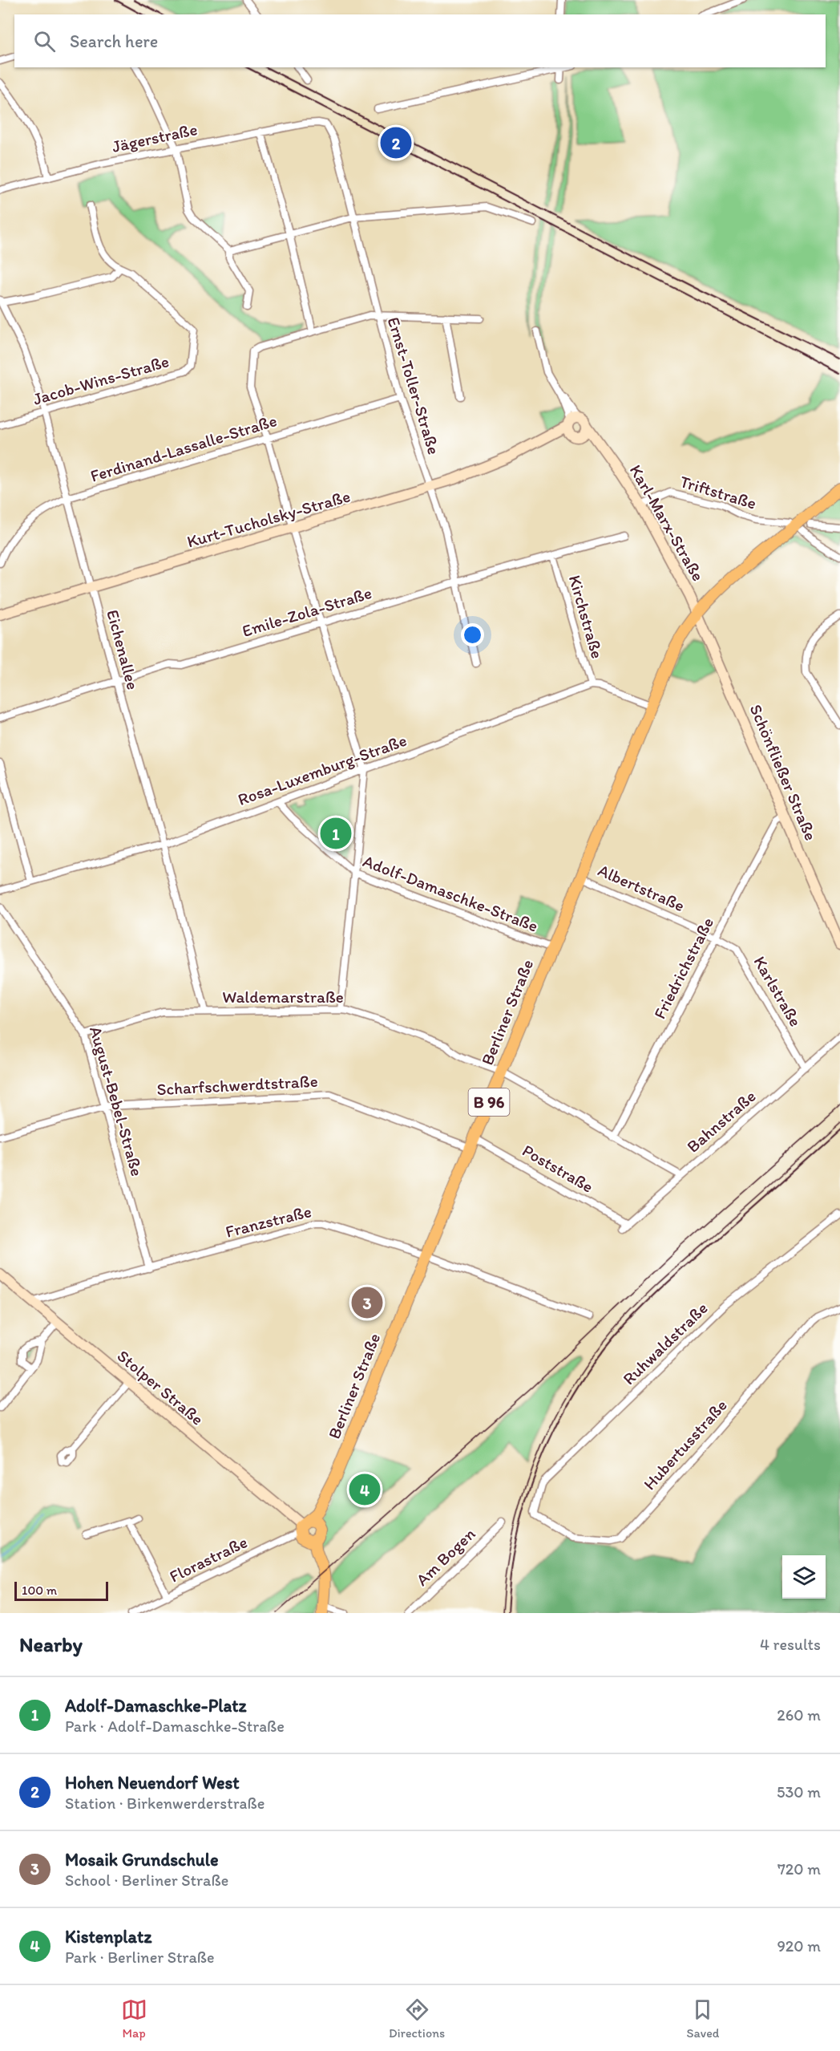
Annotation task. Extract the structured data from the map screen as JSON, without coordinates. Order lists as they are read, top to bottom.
{
  "streets": {
    "main road": [
      "Kurt-Tucholsky-Straße",
      "Karl-Marx-Straße",
      "Schönfließer Straße",
      "Berliner Straße",
      "B 96",
      "Stolper Straße"
    ],
    "street": [
      "Jägerstraße",
      "Jacob-Wins-Straße",
      "Ernst-Toller-Straße",
      "Ferdinand-Lassalle-Straße",
      "Triftstraße",
      "Emile-Zola-Straße",
      "Kirchstraße",
      "Eichenallee",
      "Rosa-Luxemburg-Straße",
      "Albertstraße",
      "Adolf-Damaschke-Straße",
      "Friedrichstraße",
      "Karlstraße",
      "Waldemarstraße",
      "Scharfschwerdtstraße",
      "August-Bebel-Straße",
      "Bahnstraße",
      "Poststraße",
      "Franzstraße",
      "Ruhwaldstraße",
      "Hubertusstraße",
      "Am Bogen",
      "Florastraße"
    ]
  },
  "crossings": [
    ["Jägerstraße", "Ernst-Toller-Straße"],
    ["Jacob-Wins-Straße", "Eichenallee"],
    ["Ernst-Toller-Straße", "Ferdinand-Lassalle-Straße"],
    ["Ernst-Toller-Straße", "Kurt-Tucholsky-Straße"],
    ["Ernst-Toller-Straße", "Emile-Zola-Straße"],
    ["Ferdinand-Lassalle-Straße", "Eichenallee"],
    ["Triftstraße", "Karl-Marx-Straße"],
    ["Triftstraße", "B 96"],
    ["Kurt-Tucholsky-Straße", "Karl-Marx-Straße"],
    ["Kurt-Tucholsky-Straße", "Eichenallee"],
    ["Karl-Marx-Straße", "Schönfließer Straße"],
    ["Karl-Marx-Straße", "Berliner Straße"],
    ["Karl-Marx-Straße", "B 96"],
    ["Emile-Zola-Straße", "Kirchstraße"],
    ["Emile-Zola-Straße", "Eichenallee"],
    ["Kirchstraße", "Rosa-Luxemburg-Straße"],
    ["Eichenallee", "Rosa-Luxemburg-Straße"],
    ["Eichenallee", "Waldemarstraße"],
    ["Rosa-Luxemburg-Straße", "Adolf-Damaschke-Straße"],
    ["Schönfließer Straße", "Friedrichstraße"],
    ["Schönfließer Straße", "Berliner Straße"],
    ["Schönfließer Straße", "B 96"],
    ["Albertstraße", "Friedrichstraße"],
    ["Albertstraße", "Karlstraße"],
    ["Albertstraße", "Berliner Straße"],
    ["Adolf-Damaschke-Straße", "Berliner Straße"],
    ["Friedrichstraße", "Karlstraße"],
    ["Friedrichstraße", "Waldemarstraße"],
    ["Karlstraße", "Bahnstraße"],
    ["Waldemarstraße", "Berliner Straße"],
    ["Waldemarstraße", "August-Bebel-Straße"],
    ["Waldemarstraße", "Bahnstraße"],
    ["Berliner Straße", "Scharfschwerdtstraße"],
    ["Berliner Straße", "B 96"],
    ["Berliner Straße", "Poststraße"],
    ["Berliner Straße", "Franzstraße"],
    ["Berliner Straße", "Stolper Straße"],
    ["Berliner Straße", "Florastraße"],
    ["Scharfschwerdtstraße", "August-Bebel-Straße"],
    ["Scharfschwerdtstraße", "Poststraße"],
    ["August-Bebel-Straße", "Franzstraße"],
    ["Bahnstraße", "Poststraße"],
    ["Franzstraße", "Stolper Straße"],
    ["Ruhwaldstraße", "Hubertusstraße"],
    ["Stolper Straße", "Florastraße"]
  ],
  "scale_bar": "100 m",
  "page": {
    "search": "Search here",
    "pins": [
      "2",
      "1",
      "3",
      "4"
    ],
    "scale": "100 m",
    "heading": ["Nearby", "4 results"],
    "list": [
      {
        "mark": "1",
        "name": "Adolf-Damaschke-Platz",
        "note": "Park · Adolf-Damaschke-Straße",
        "value": "260 m"
      },
      {
        "mark": "2",
        "name": "Hohen Neuendorf West",
        "note": "Station · Birkenwerderstraße",
        "value": "530 m"
      },
      {
        "mark": "3",
        "name": "Mosaik Grundschule",
        "note": "School · Berliner Straße",
        "value": "720 m"
      },
      {
        "mark": "4",
        "name": "Kistenplatz",
        "note": "Park · Berliner Straße",
        "value": "920 m"
      }
    ],
    "nav": ["Map", "Directions", "Saved"]
  }
}
